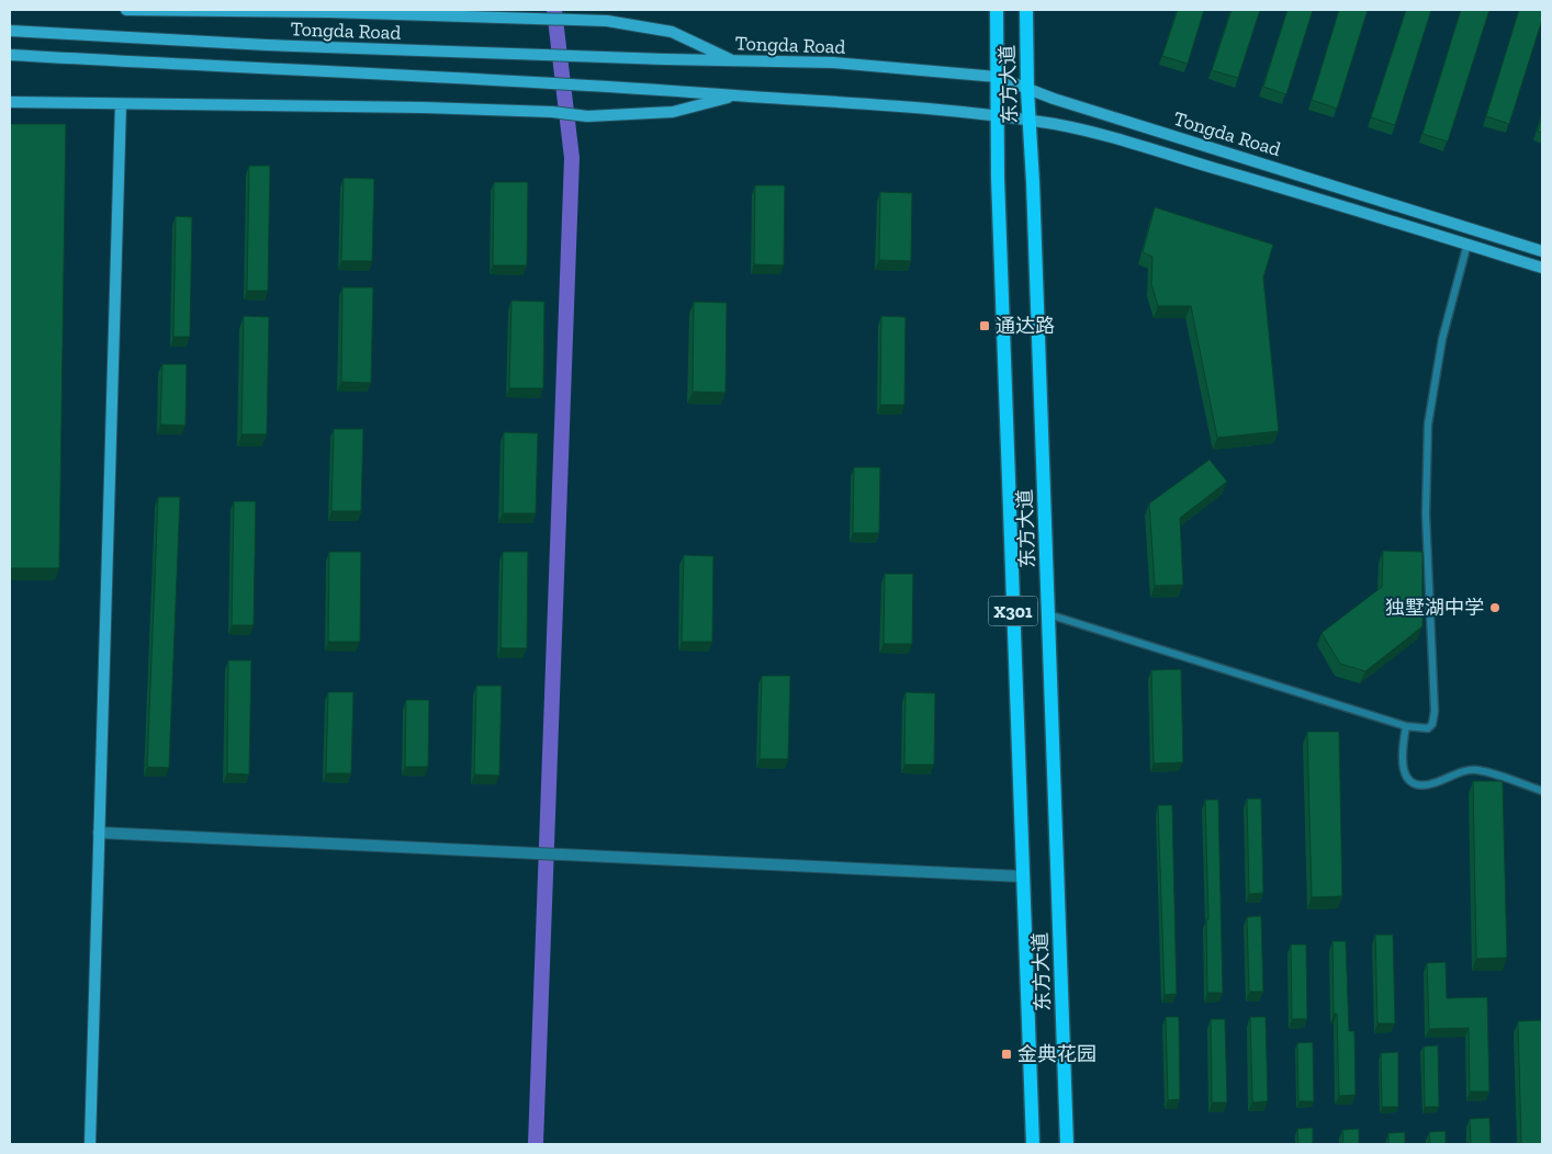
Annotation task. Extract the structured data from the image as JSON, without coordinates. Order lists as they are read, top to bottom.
{
  "streets": {
    "main road": ["Tongda Road", "东方大道", "X301"]
  },
  "crossings": [
    ["Tongda Road", "东方大道"]
  ],
  "places": {
    "transit": ["通达路", "金典花园"],
    "other": ["独墅湖中学"]
  }
}
